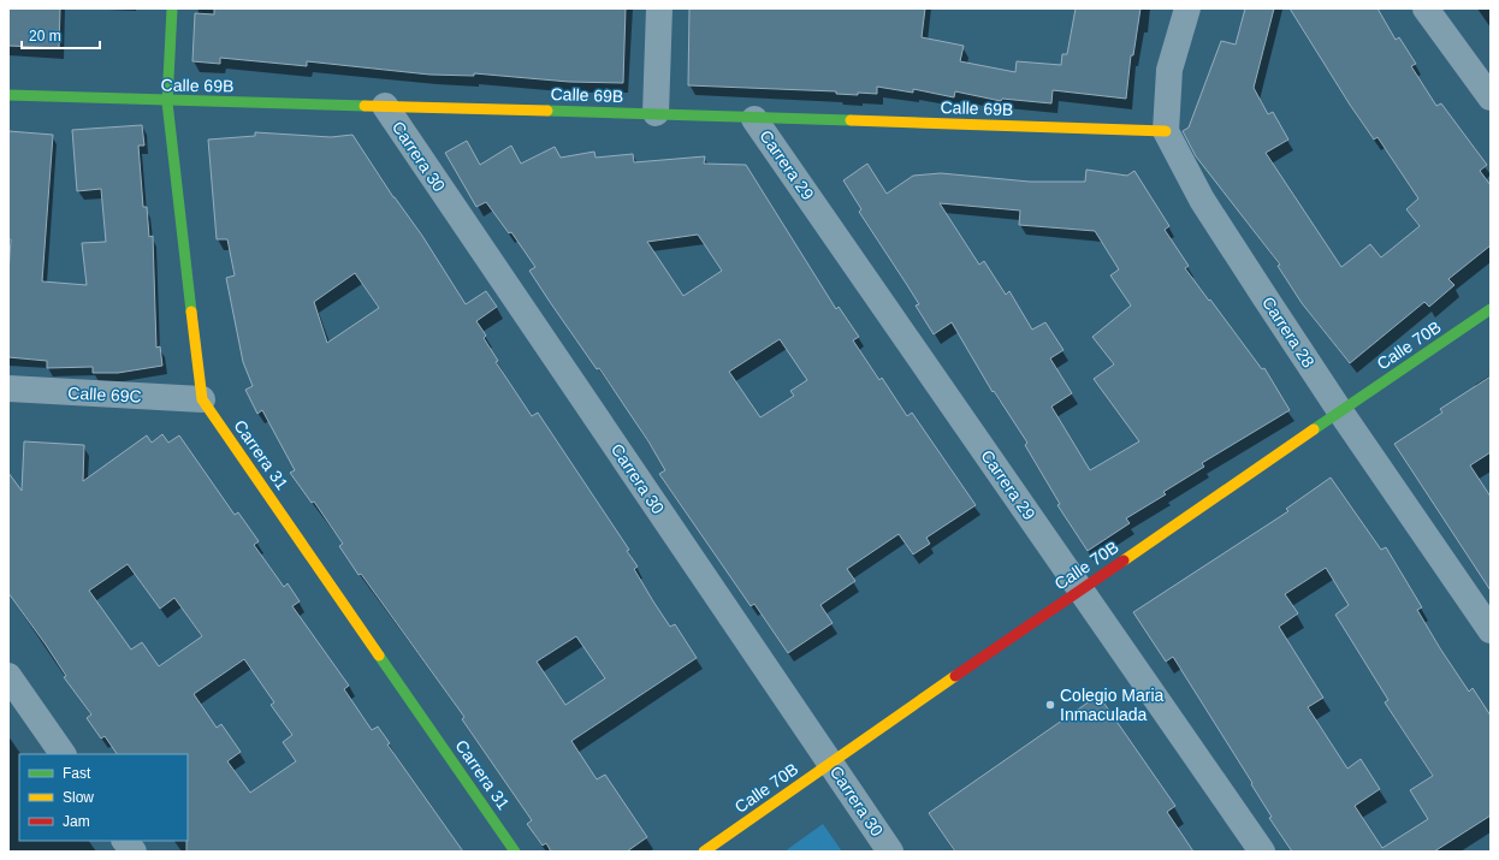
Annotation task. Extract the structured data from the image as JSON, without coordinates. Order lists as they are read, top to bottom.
{
  "streets": {
    "street": [
      "Calle 69B",
      "Carrera 30",
      "Carrera 29",
      "Carrera 28",
      "Calle 70B",
      "Calle 69C",
      "Carrera 31"
    ]
  },
  "crossings": [
    ["Calle 69B", "Carrera 30"],
    ["Calle 69B", "Carrera 29"],
    ["Calle 69B", "Carrera 28"],
    ["Calle 69B", "Carrera 31"],
    ["Carrera 30", "Calle 70B"],
    ["Carrera 29", "Calle 70B"],
    ["Carrera 28", "Calle 70B"],
    ["Calle 69C", "Carrera 31"]
  ],
  "places": ["Colegio Maria Inmaculada"],
  "legend": ["Fast", "Slow", "Jam"],
  "scale_bar": "20 m"
}
